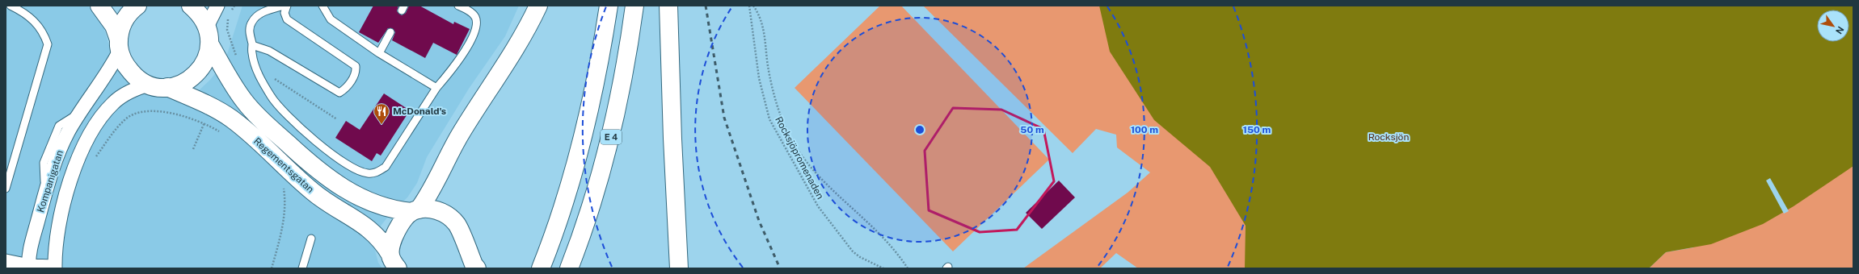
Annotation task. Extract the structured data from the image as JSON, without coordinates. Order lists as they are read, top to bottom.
{
  "streets": {
    "main road": ["E 4", "Regementsgatan"],
    "street": ["Kompanigatan"],
    "path": ["Rocksjöpromenaden"]
  },
  "parks": ["Rocksjön"],
  "places": {
    "restaurant": ["McDonald's"]
  },
  "north": "bottom right",
  "rings": ["50 m", "100 m", "150 m"]
}
